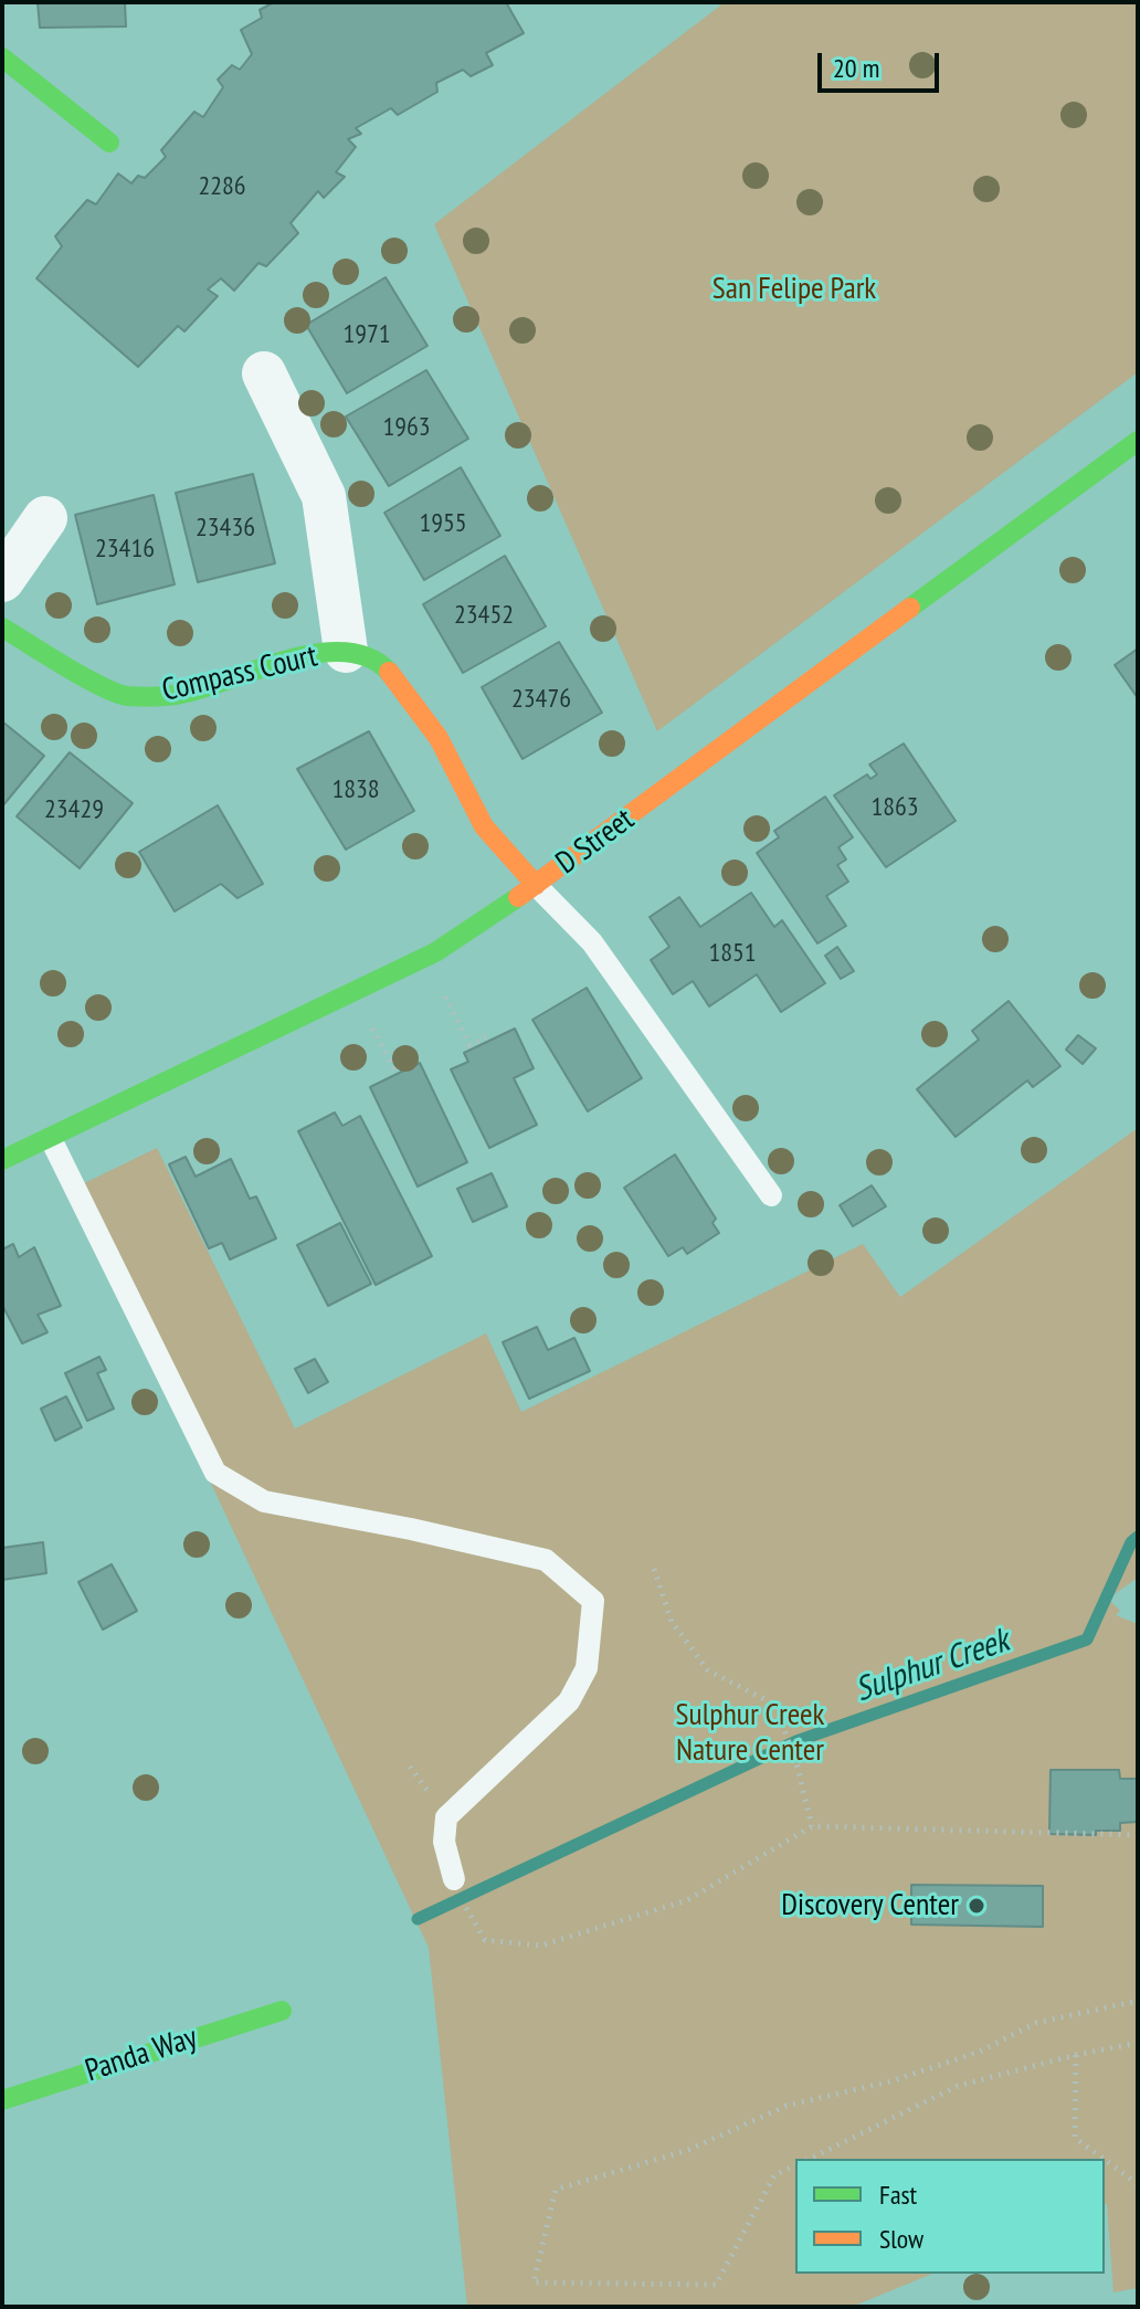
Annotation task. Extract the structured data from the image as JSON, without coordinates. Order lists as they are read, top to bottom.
{
  "streets": {
    "main road": ["Compass Court", "D Street", "Panda Way"]
  },
  "crossings": [
    ["Compass Court", "D Street"]
  ],
  "water": ["Sulphur Creek"],
  "parks": ["San Felipe Park", "Sulphur Creek Nature Center"],
  "places": ["Discovery Center"],
  "house_numbers": [
    "2286",
    "1971",
    "1963",
    "1955",
    "23436",
    "23416",
    "23452",
    "23476",
    "1838",
    "1863",
    "23429",
    "1851"
  ],
  "legend": ["Fast", "Slow"],
  "scale_bar": "20 m"
}
